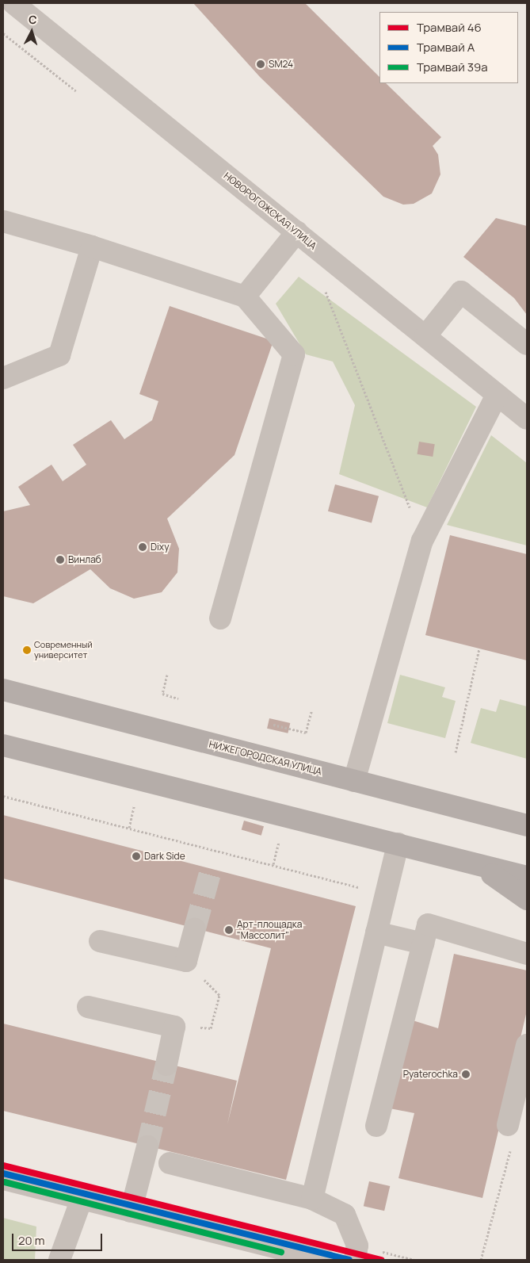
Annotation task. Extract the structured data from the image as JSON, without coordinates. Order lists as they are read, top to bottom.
{
  "streets": {
    "main road": ["НИЖЕГОРОДСКАЯ УЛИЦА"],
    "street": ["НОВОРОГОЖСКАЯ УЛИЦА"]
  },
  "places": [
    "SM24",
    "Dixy",
    "Винлаб",
    "Современный университет",
    "Dark Side",
    "Арт-площадка \"Массолит\"",
    "Pyaterochka"
  ],
  "lines": ["tram line 46", "tram line А", "tram line 39а"],
  "legend": ["Трамвай 46", "Трамвай А", "Трамвай 39а"],
  "scale_bar": "20 m",
  "north": "top"
}
